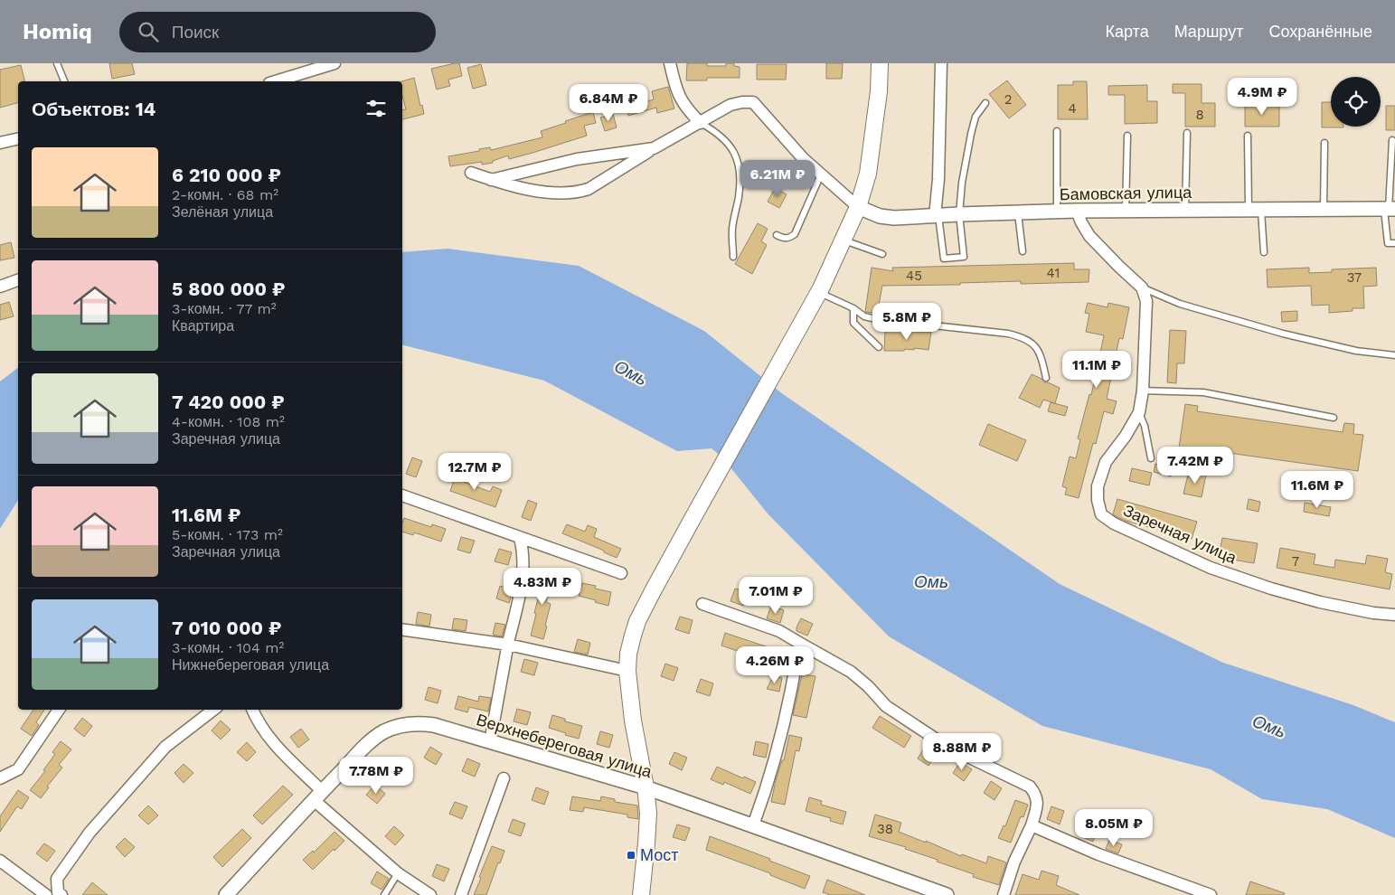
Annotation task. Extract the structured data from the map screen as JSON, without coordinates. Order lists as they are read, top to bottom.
{
  "streets": {
    "street": ["Бамовская улица", "Заречная улица", "Верхнебереговая улица"]
  },
  "water": ["Омь"],
  "places": {
    "transit": ["Мост"]
  },
  "house_numbers": [
    "2",
    "4",
    "8",
    "41",
    "45",
    "37",
    "7",
    "38"
  ],
  "page": {
    "header": "Homiq",
    "search": "Поиск",
    "nav": ["Карта", "Маршрут", "Сохранённые"],
    "price": [
      "4.9M ₽",
      "6.84M ₽",
      "6.21M ₽",
      "5.8M ₽",
      "11.1M ₽",
      "7.42M ₽",
      "12.7M ₽",
      "11.6M ₽",
      "4.83M ₽",
      "7.01M ₽",
      "4.26M ₽",
      "8.88M ₽",
      "7.78M ₽",
      "8.05M ₽"
    ],
    "heading": "Объектов: 14",
    "list": [
      {
        "name": "6 210 000 ₽",
        "note": "2-комн. · 68 m² · Зелёная улица"
      },
      {
        "name": "5 800 000 ₽",
        "note": "3-комн. · 77 m² · Квартира"
      },
      {
        "name": "7 420 000 ₽",
        "note": "4-комн. · 108 m² · Заречная улица"
      },
      {
        "name": "11.6M ₽",
        "note": "5-комн. · 173 m² · Заречная улица"
      },
      {
        "name": "7 010 000 ₽",
        "note": "3-комн. · 104 m² · Нижнебереговая улица"
      }
    ]
  }
}
